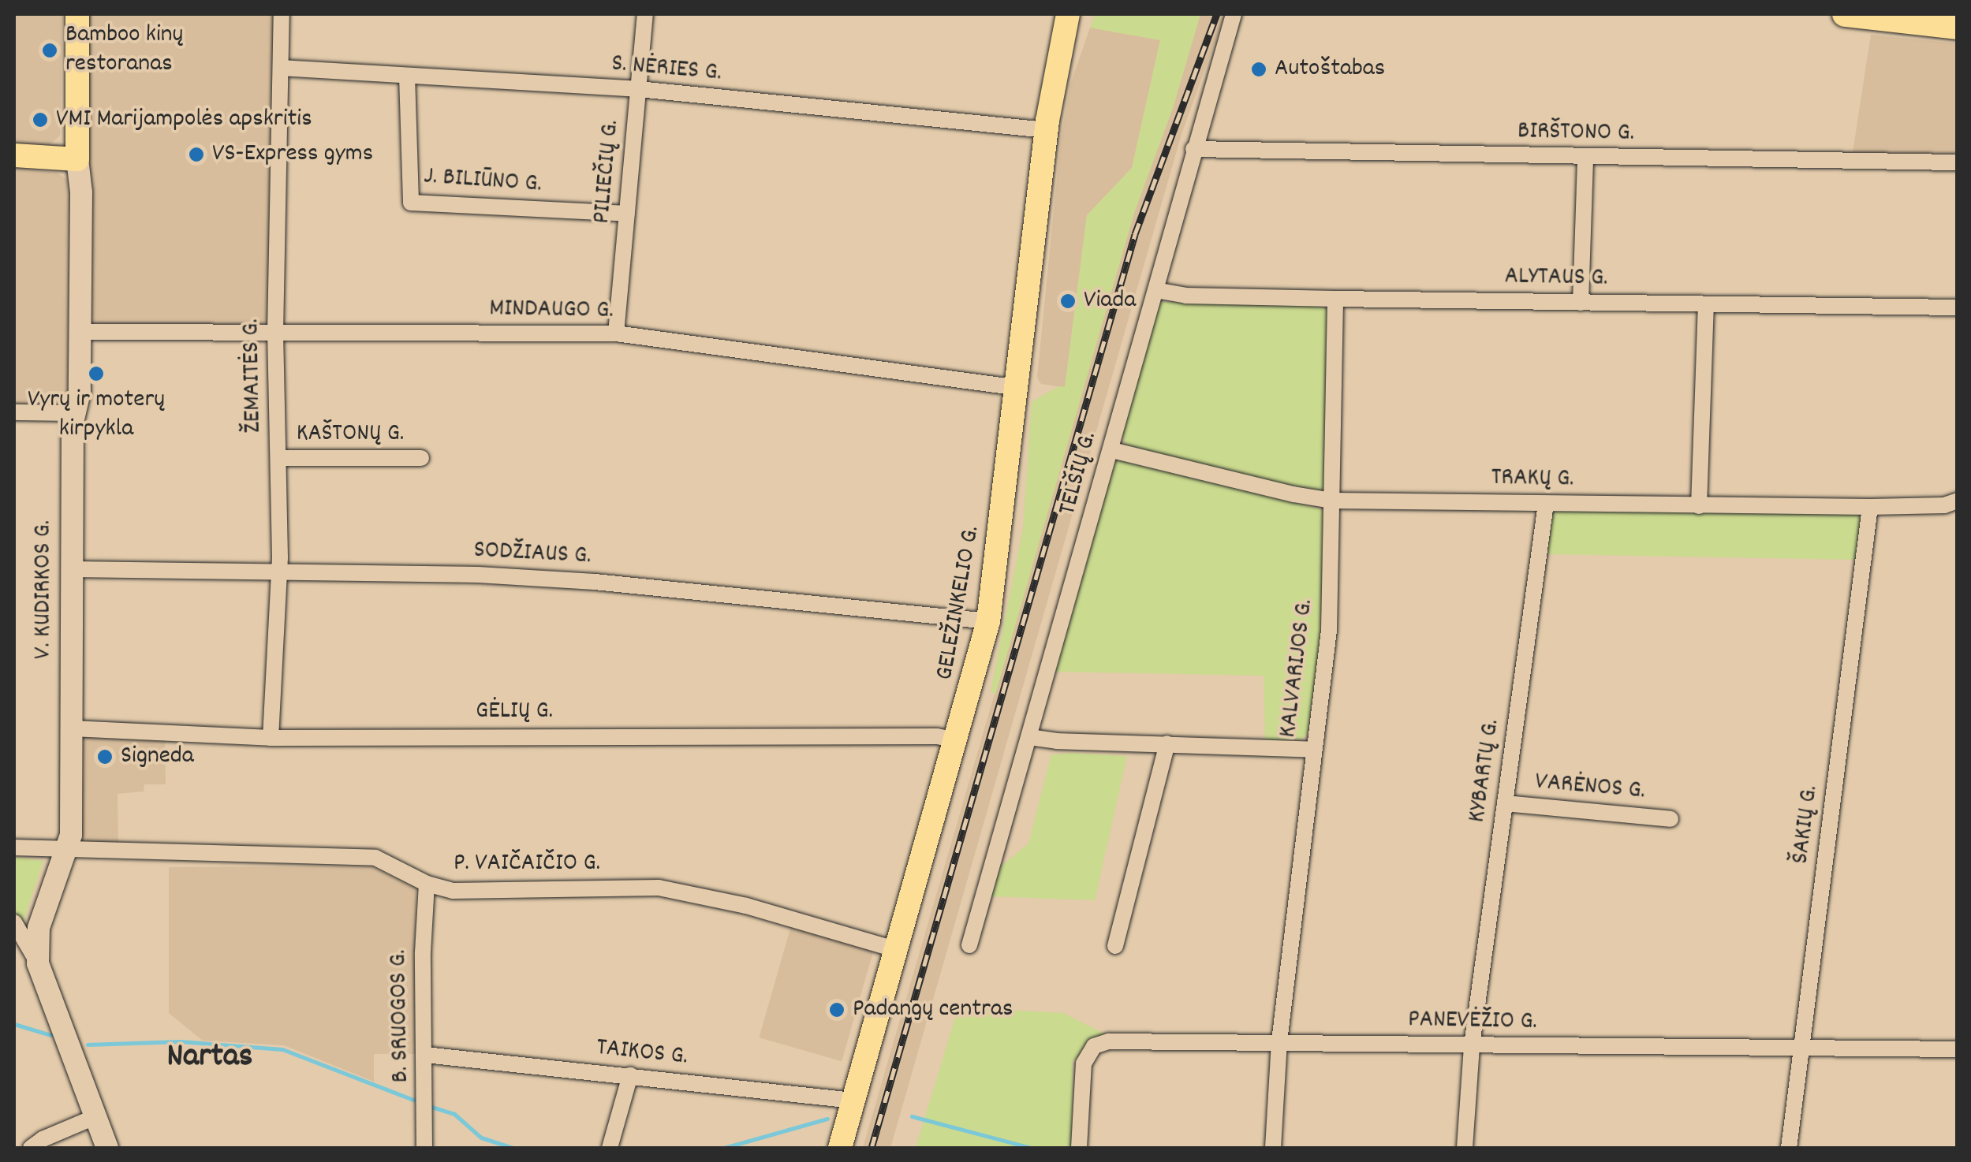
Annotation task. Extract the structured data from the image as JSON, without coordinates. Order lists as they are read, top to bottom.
{
  "streets": {
    "main road": ["V. KUDIRKOS G.", "GELEŽINKELIO G."],
    "street": [
      "S. NĖRIES G.",
      "BIRŠTONO G.",
      "PILIEČIŲ G.",
      "J. BILIŪNO G.",
      "ALYTAUS G.",
      "MINDAUGO G.",
      "ŽEMAITĖS G.",
      "KAŠTONŲ G.",
      "TELŠIŲ G.",
      "TRAKŲ G.",
      "SODŽIAUS G.",
      "KALVARIJOS G.",
      "GĖLIŲ G.",
      "KYBARTŲ G.",
      "VARĖNOS G.",
      "ŠAKIŲ G.",
      "P. VAIČAIČIO G.",
      "B. SRUOGOS G.",
      "PANEVĖŽIO G.",
      "TAIKOS G."
    ]
  },
  "crossings": [
    ["S. NĖRIES G.", "PILIEČIŲ G."],
    ["S. NĖRIES G.", "J. BILIŪNO G."],
    ["S. NĖRIES G.", "ŽEMAITĖS G."],
    ["S. NĖRIES G.", "GELEŽINKELIO G."],
    ["BIRŠTONO G.", "TELŠIŲ G."],
    ["PILIEČIŲ G.", "J. BILIŪNO G."],
    ["PILIEČIŲ G.", "MINDAUGO G."],
    ["ALYTAUS G.", "TELŠIŲ G."],
    ["ALYTAUS G.", "KALVARIJOS G."],
    ["MINDAUGO G.", "ŽEMAITĖS G."],
    ["MINDAUGO G.", "V. KUDIRKOS G."],
    ["MINDAUGO G.", "GELEŽINKELIO G."],
    ["ŽEMAITĖS G.", "KAŠTONŲ G."],
    ["ŽEMAITĖS G.", "SODŽIAUS G."],
    ["ŽEMAITĖS G.", "GĖLIŲ G."],
    ["TELŠIŲ G.", "TRAKŲ G."],
    ["TRAKŲ G.", "KALVARIJOS G."],
    ["TRAKŲ G.", "KYBARTŲ G."],
    ["TRAKŲ G.", "ŠAKIŲ G."],
    ["SODŽIAUS G.", "V. KUDIRKOS G."],
    ["SODŽIAUS G.", "GELEŽINKELIO G."],
    ["V. KUDIRKOS G.", "GĖLIŲ G."],
    ["V. KUDIRKOS G.", "P. VAIČAIČIO G."],
    ["GELEŽINKELIO G.", "GĖLIŲ G."],
    ["GELEŽINKELIO G.", "P. VAIČAIČIO G."],
    ["GELEŽINKELIO G.", "TAIKOS G."],
    ["KALVARIJOS G.", "PANEVĖŽIO G."],
    ["KYBARTŲ G.", "VARĖNOS G."],
    ["KYBARTŲ G.", "PANEVĖŽIO G."],
    ["ŠAKIŲ G.", "PANEVĖŽIO G."],
    ["P. VAIČAIČIO G.", "B. SRUOGOS G."],
    ["B. SRUOGOS G.", "TAIKOS G."]
  ],
  "districts": ["Nartas"],
  "places": [
    "Bamboo kinų restoranas",
    "Autoštabas",
    "VMI Marijampolės apskritis",
    "VS-Express gyms",
    "Viada",
    "Vyrų ir moterų kirpykla",
    "Signeda",
    "Padangų centras"
  ]
}
